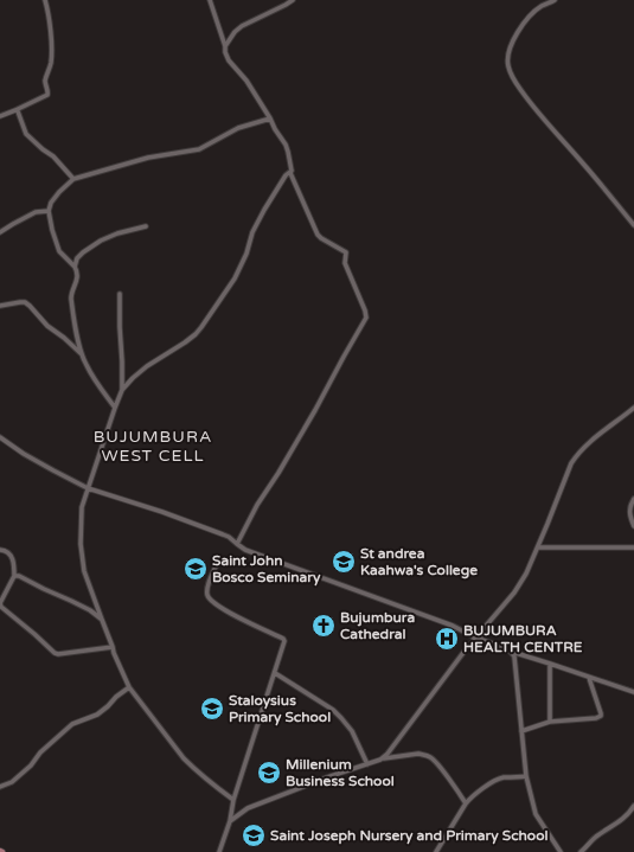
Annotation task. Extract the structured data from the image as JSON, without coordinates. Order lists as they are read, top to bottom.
{
  "districts": ["BUJUMBURA WEST CELL"],
  "places": {
    "school or university": [
      "St andrea Kaahwa's College",
      "Saint John Bosco Seminary",
      "Staloysius Primary School",
      "Millenium Business School",
      "Saint Joseph Nursery and Primary School"
    ],
    "church": ["Bujumbura Cathedral"],
    "hospital": ["BUJUMBURA HEALTH CENTRE"]
  }
}
